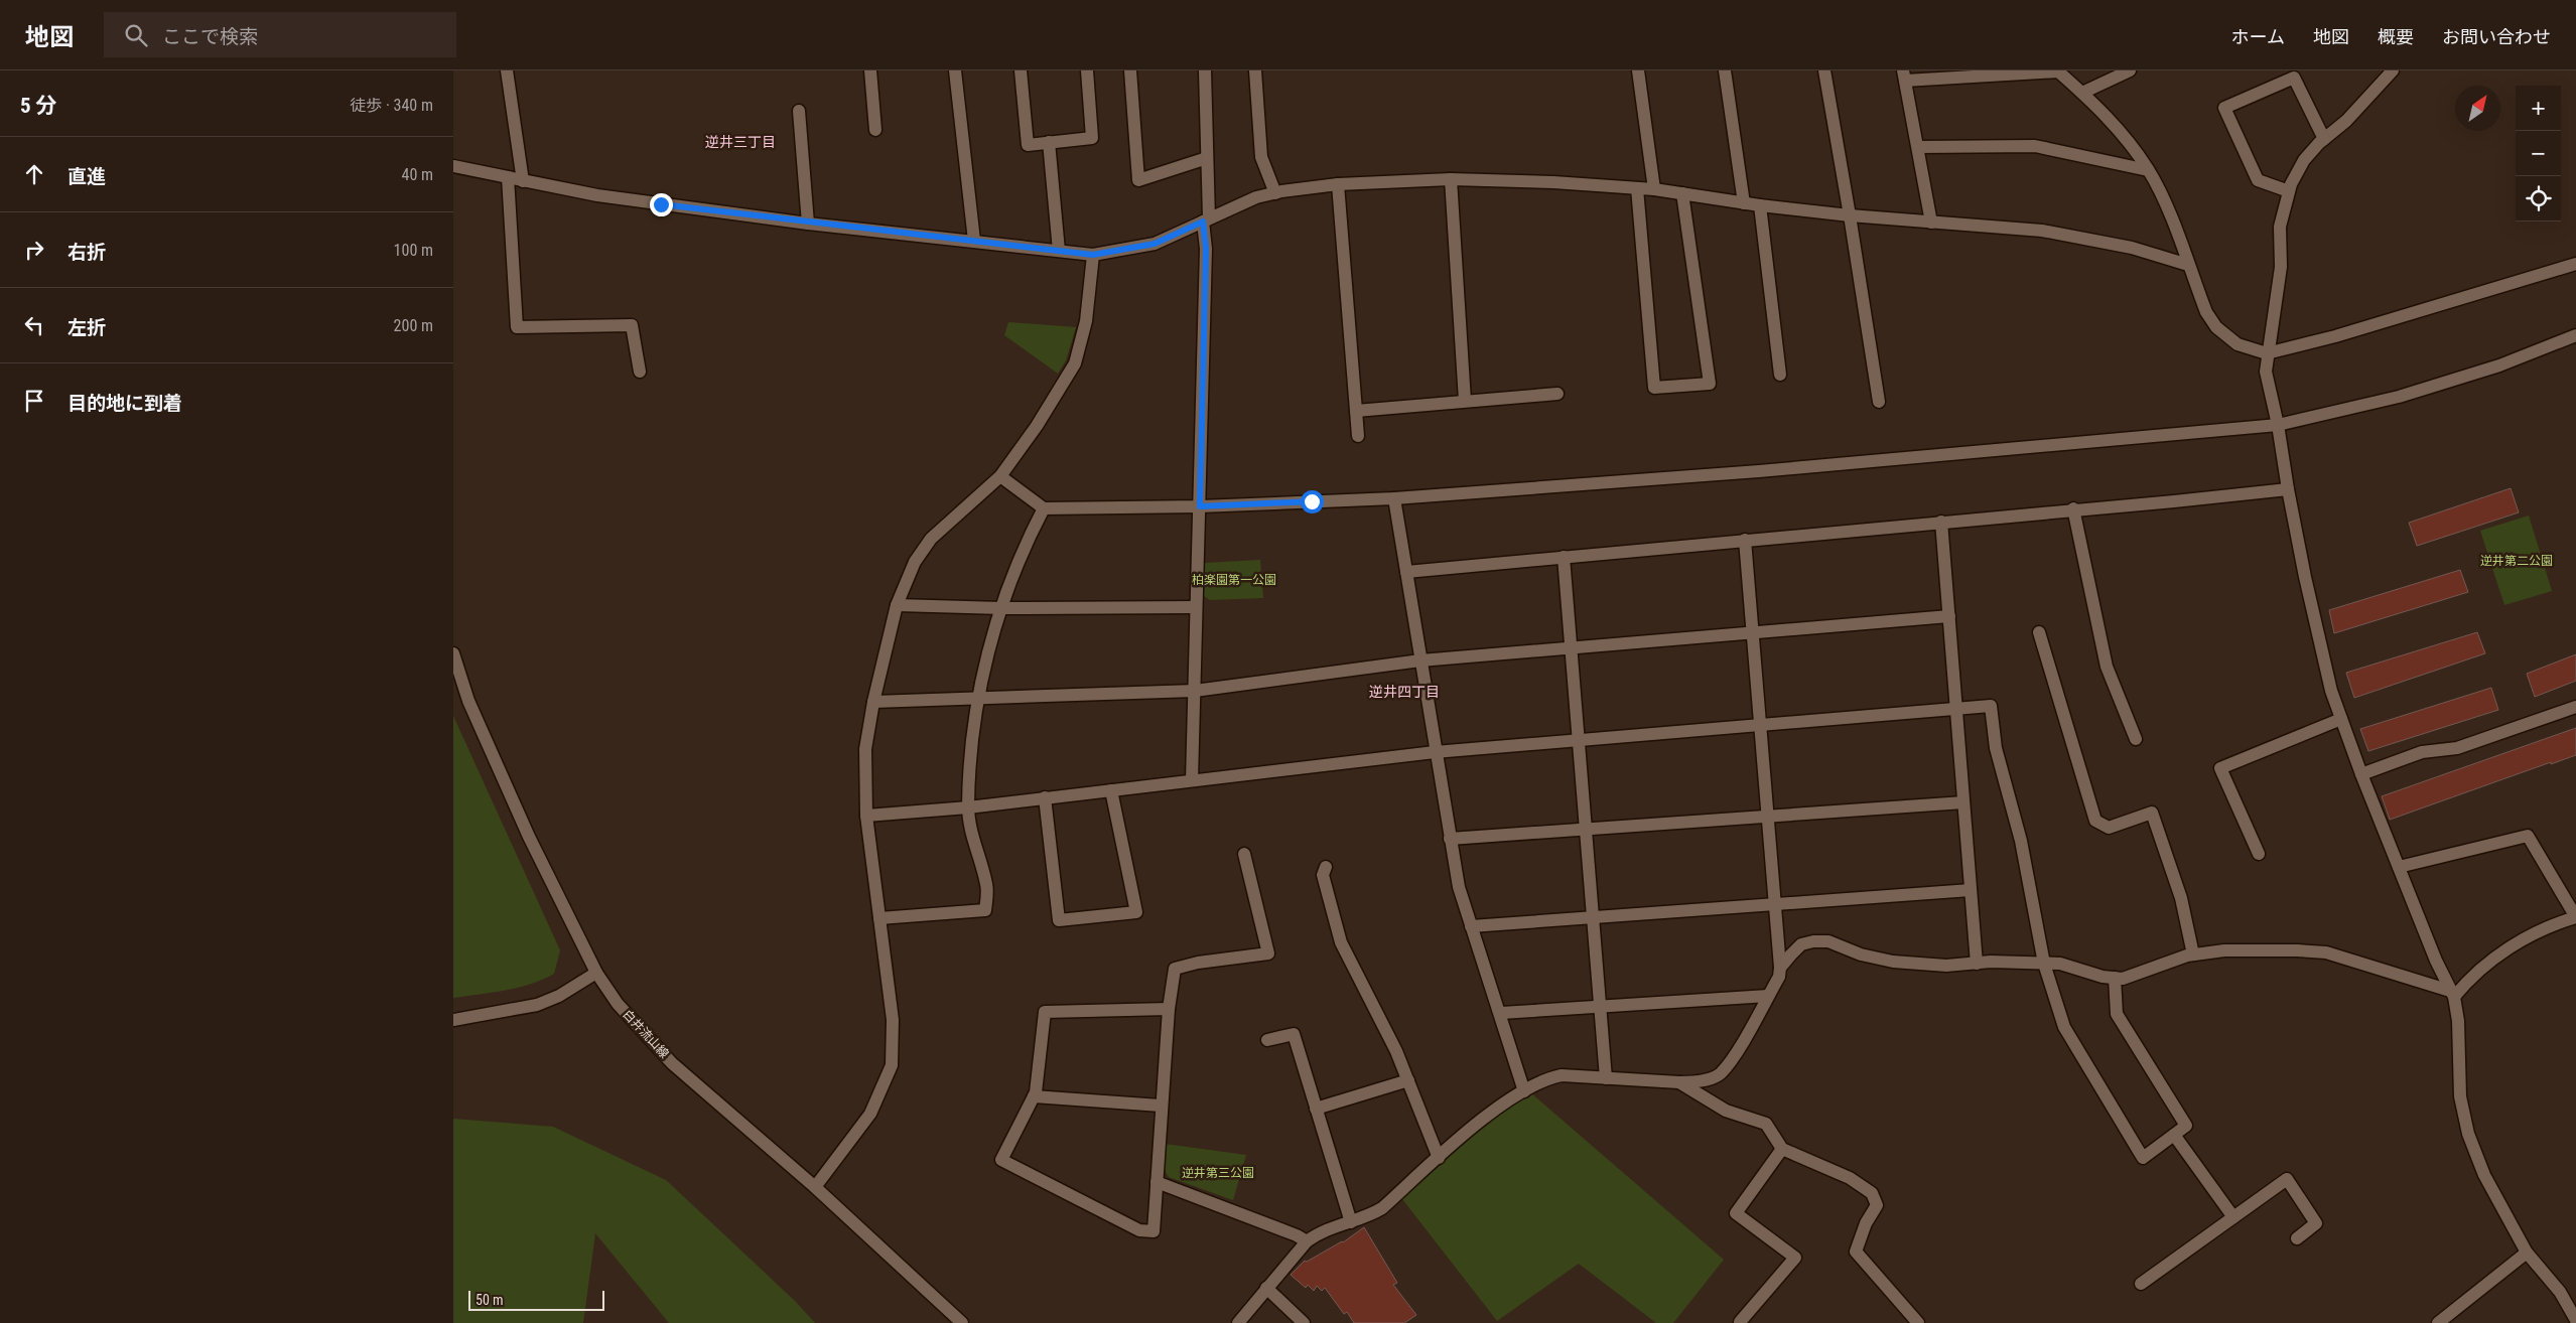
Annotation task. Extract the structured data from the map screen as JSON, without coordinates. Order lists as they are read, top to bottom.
{
  "streets": {
    "street": ["白井流山線"]
  },
  "districts": ["逆井三丁目", "逆井四丁目"],
  "parks": ["逆井第二公園", "柏楽園第一公園", "逆井第三公園"],
  "scale_bar": "50 m",
  "north": "top right",
  "page": {
    "header": "地図",
    "search": "ここで検索",
    "nav": [
      "ホーム",
      "地図",
      "概要",
      "お問い合わせ"
    ],
    "heading": ["5 分", "徒歩 · 340 m"],
    "map_buttons": ["+", "−"],
    "list": [
      ["直進", "40 m"],
      ["右折", "100 m"],
      ["左折", "200 m"],
      "目的地に到着"
    ],
    "scale": "50 m"
  }
}
